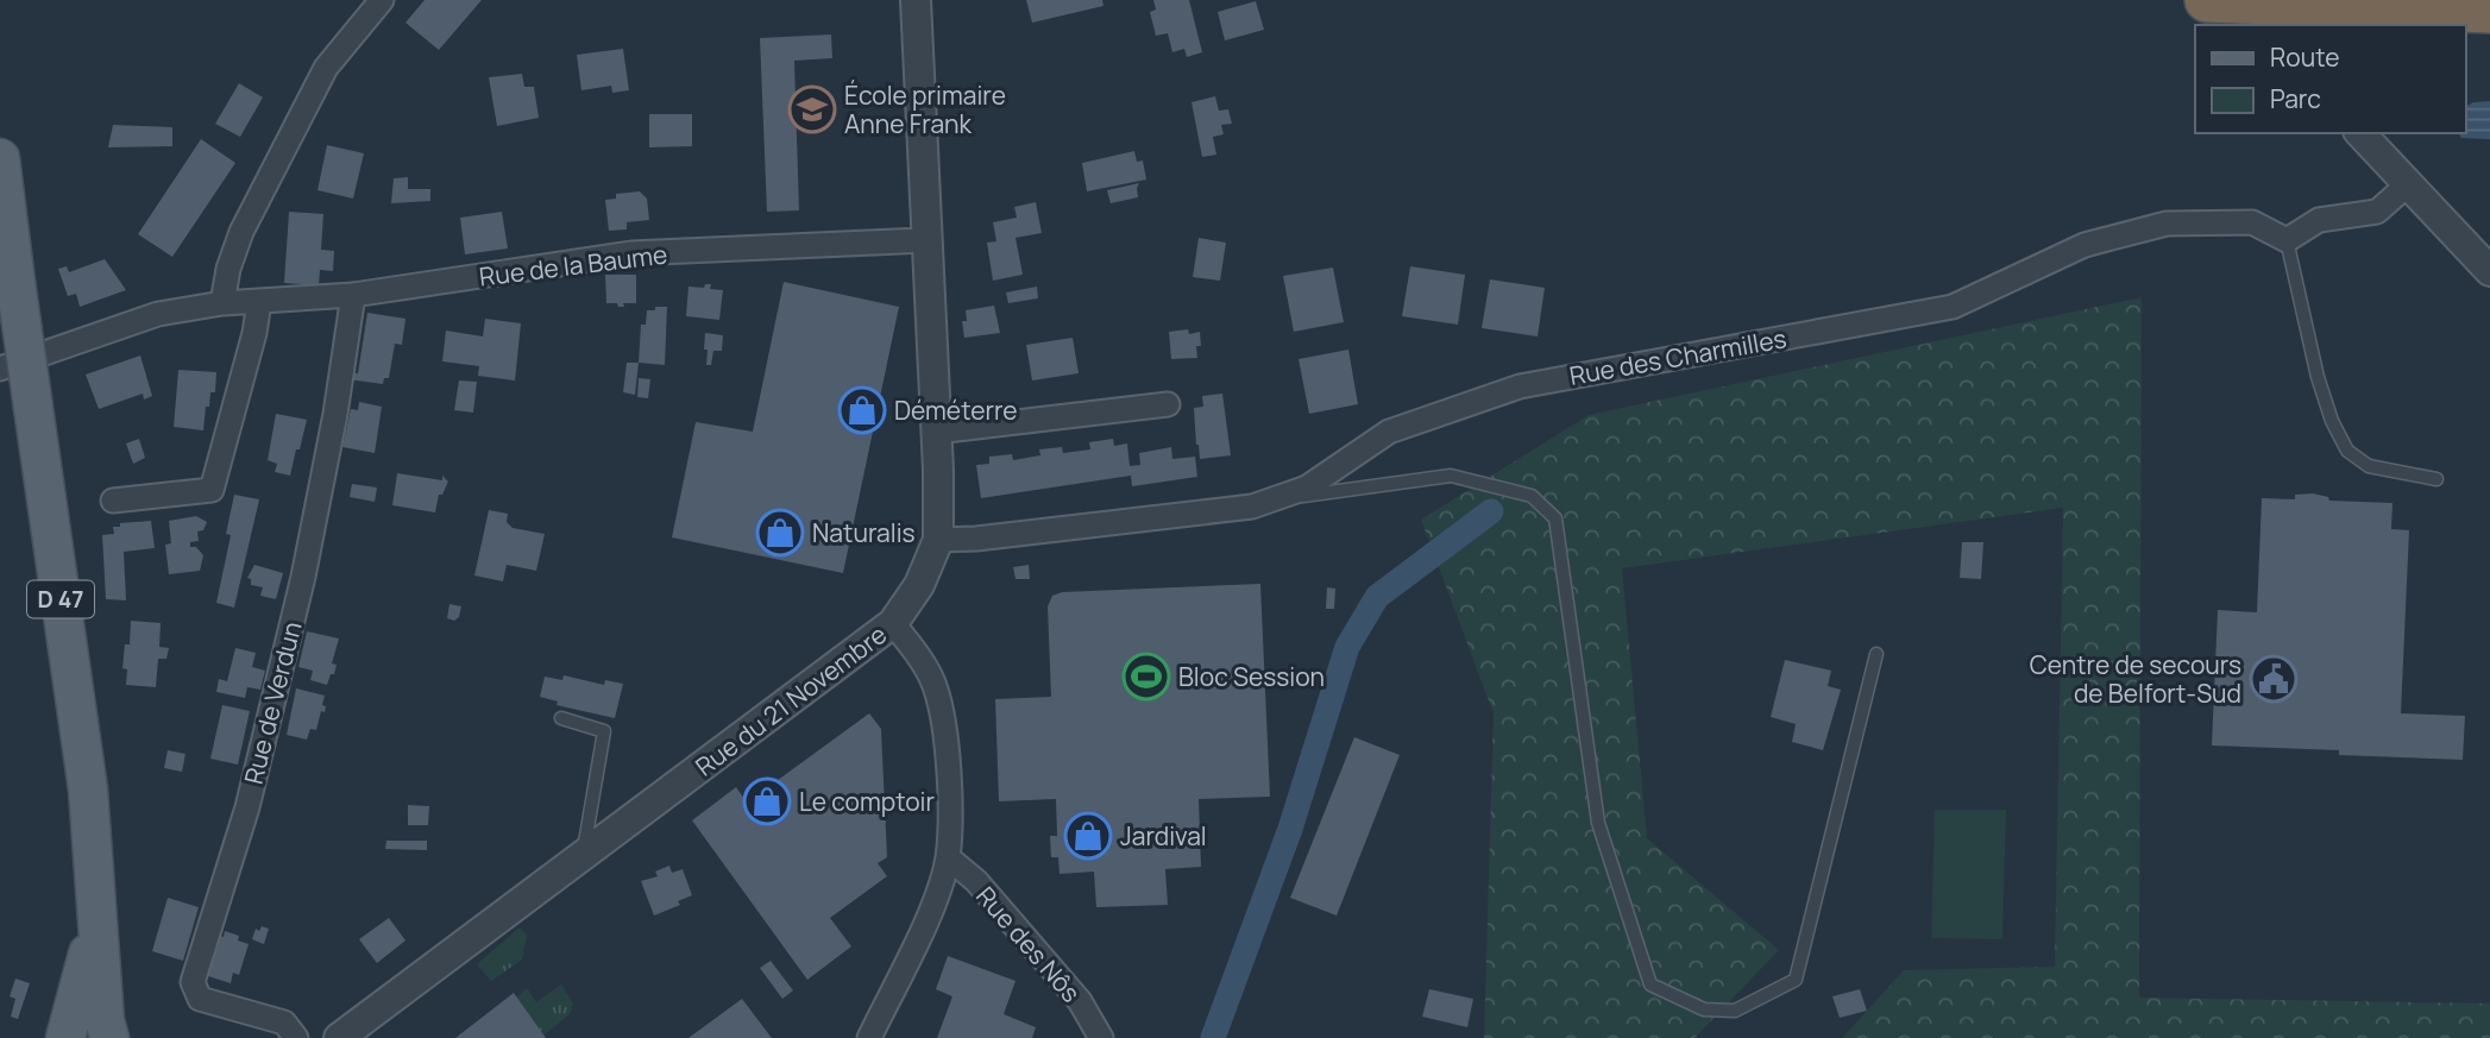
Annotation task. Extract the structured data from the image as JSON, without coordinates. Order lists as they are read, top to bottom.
{
  "streets": {
    "main road": ["D 47"],
    "street": [
      "Rue de la Baume",
      "Rue des Charmilles",
      "Rue du 21 Novembre",
      "Rue de Verdun",
      "Rue des Nôs"
    ]
  },
  "crossings": [
    ["Rue de la Baume", "Rue du 21 Novembre"],
    ["Rue de la Baume", "Rue de Verdun"],
    ["Rue des Charmilles", "Rue du 21 Novembre"],
    ["Rue du 21 Novembre", "Rue des Nôs"]
  ],
  "places": {
    "school or university": ["École primaire Anne Frank"],
    "shop": [
      "Déméterre",
      "Naturalis",
      "Le comptoir",
      "Jardival"
    ],
    "sports": ["Bloc Session"],
    "public building": ["Centre de secours de Belfort-Sud"]
  },
  "legend": ["Route", "Parc"]
}
